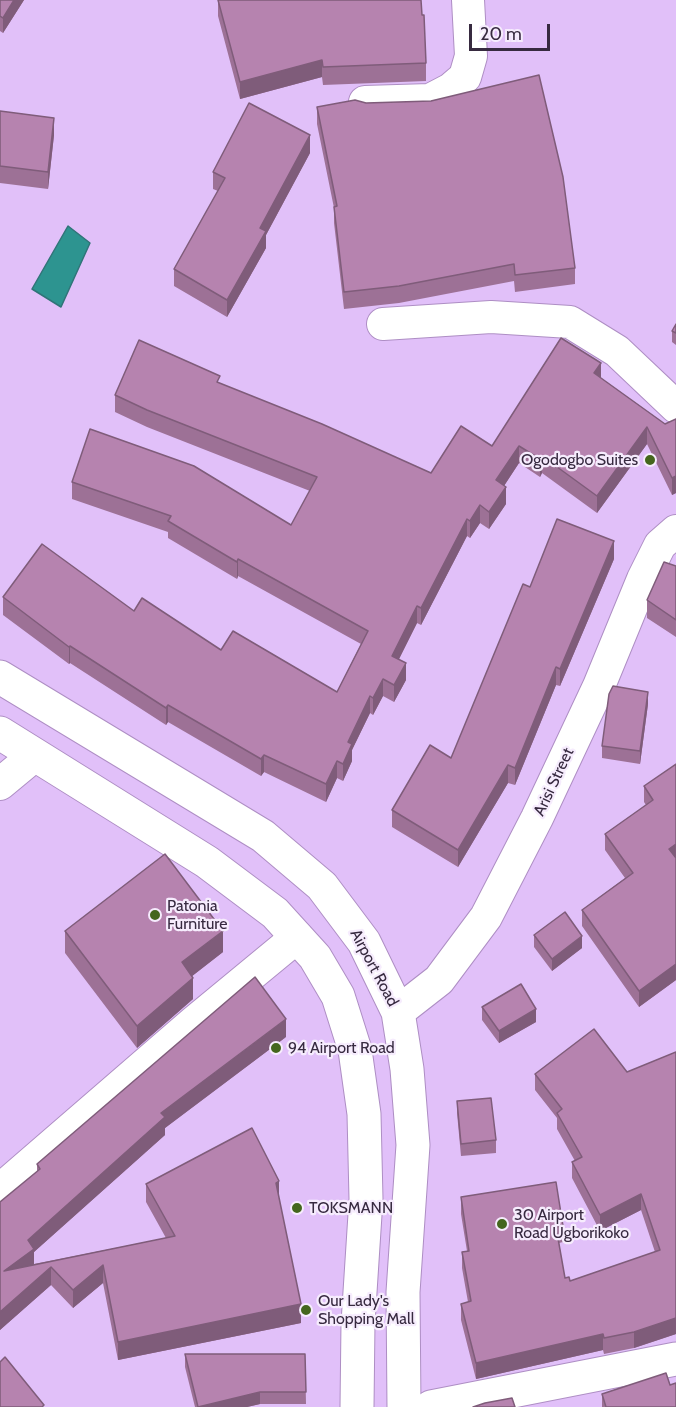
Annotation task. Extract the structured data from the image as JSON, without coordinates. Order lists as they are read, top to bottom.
{
  "streets": {
    "main road": ["Airport Road"],
    "street": ["Arisi Street"]
  },
  "crossings": [
    ["Arisi Street", "Airport Road"]
  ],
  "places": [
    "Ogodogbo Suites",
    "Patonia Furniture",
    "94 Airport Road",
    "TOKSMANN",
    "30 Airport Road Ugborikoko",
    "Our Lady's Shopping Mall"
  ],
  "scale_bar": "20 m"
}
